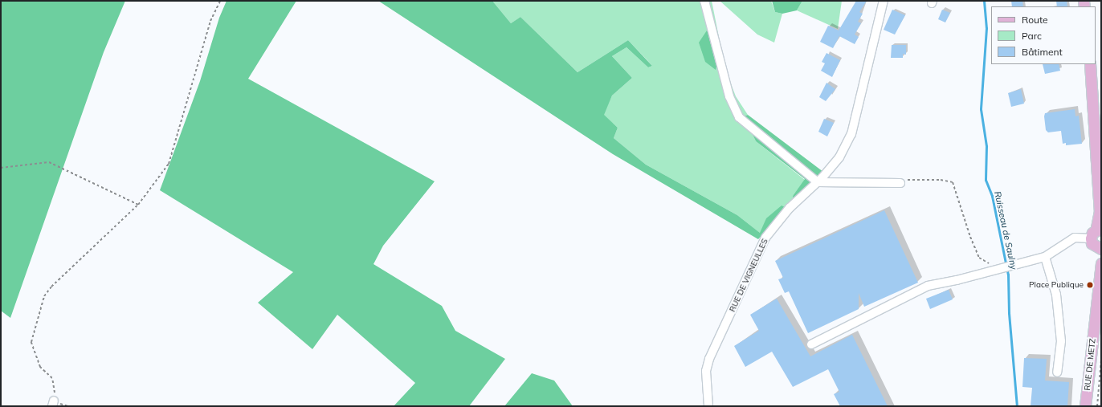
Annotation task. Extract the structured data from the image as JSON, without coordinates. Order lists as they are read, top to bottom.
{
  "streets": {
    "main road": ["RUE DE METZ"],
    "street": ["RUE DE VIGNEULLES"]
  },
  "water": ["Ruisseau de Saulny"],
  "places": ["Place Publique"],
  "legend": ["Route", "Parc", "Bâtiment"]
}
